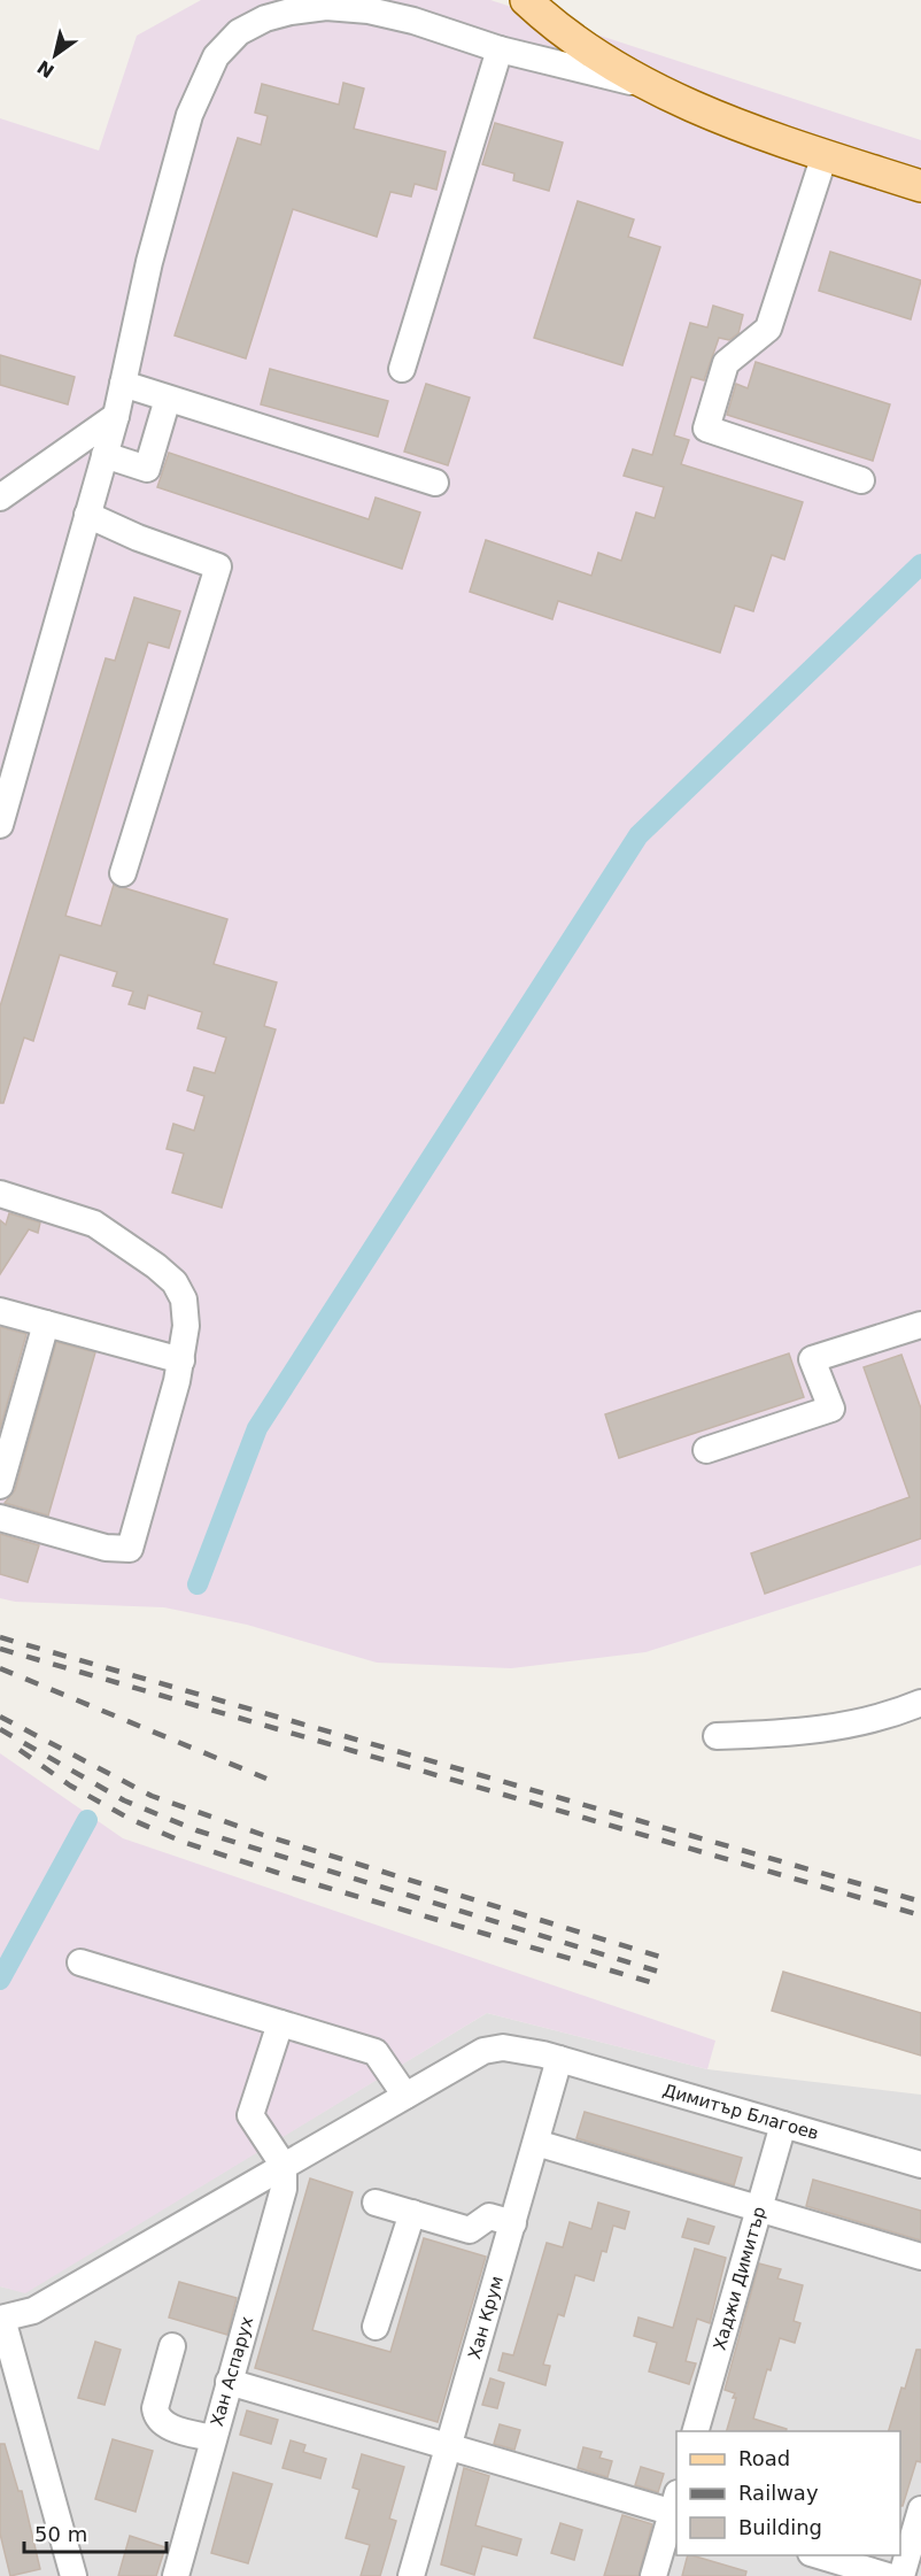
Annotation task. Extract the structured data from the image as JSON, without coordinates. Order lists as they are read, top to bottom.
{
  "streets": {
    "street": [
      "Димитър Благоев",
      "Хаджи Димитър",
      "Хан Крум",
      "Хан Аспарух"
    ]
  },
  "crossings": [
    ["Димитър Благоев", "Хаджи Димитър"],
    ["Димитър Благоев", "Хан Крум"],
    ["Димитър Благоев", "Хан Аспарух"]
  ],
  "legend": ["Road", "Railway", "Building"],
  "scale_bar": "50 m",
  "north": "bottom left"
}
